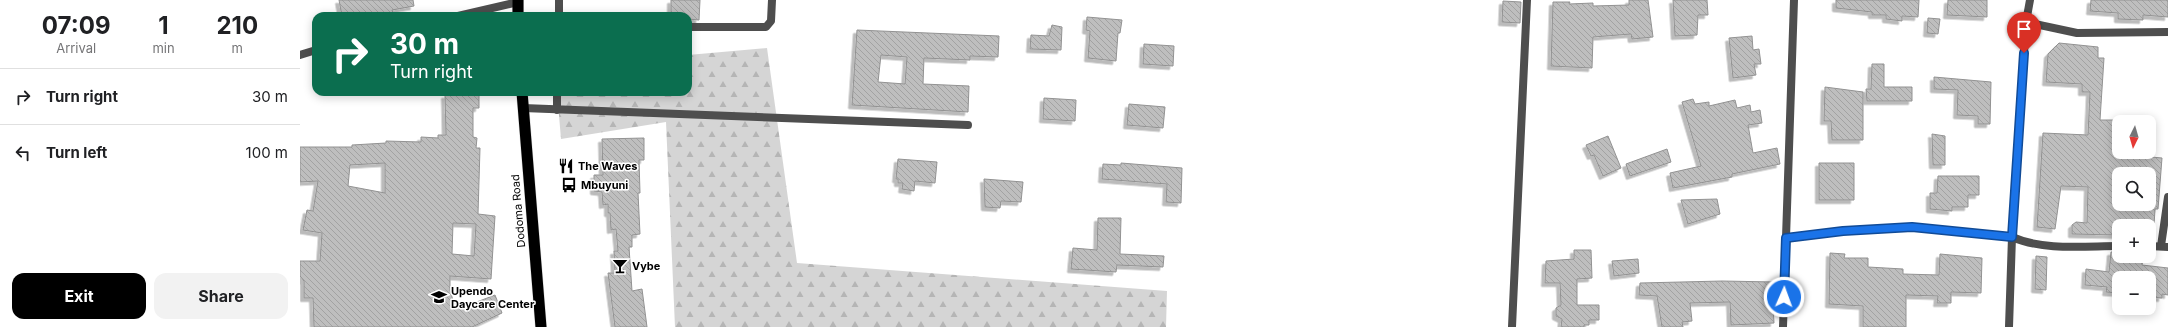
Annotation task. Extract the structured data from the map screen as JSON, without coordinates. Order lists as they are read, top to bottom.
{
  "streets": {
    "highway": ["Dodoma Road"]
  },
  "places": {
    "restaurant": ["The Waves"],
    "bus stop": ["Mbuyuni"],
    "bar": ["Vybe"],
    "school or university": ["Upendo Daycare Center"]
  },
  "north": "bottom",
  "page": {
    "eta": [
      "07:09",
      "Arrival",
      "1",
      "min",
      "210",
      "m"
    ],
    "turn": ["30 m", "Turn right"],
    "list": [
      {
        "name": "Turn right",
        "value": "30 m"
      },
      {
        "name": "Turn left",
        "value": "100 m"
      }
    ],
    "map_buttons": ["+", "−"],
    "buttons": ["Exit", "Share"]
  }
}
